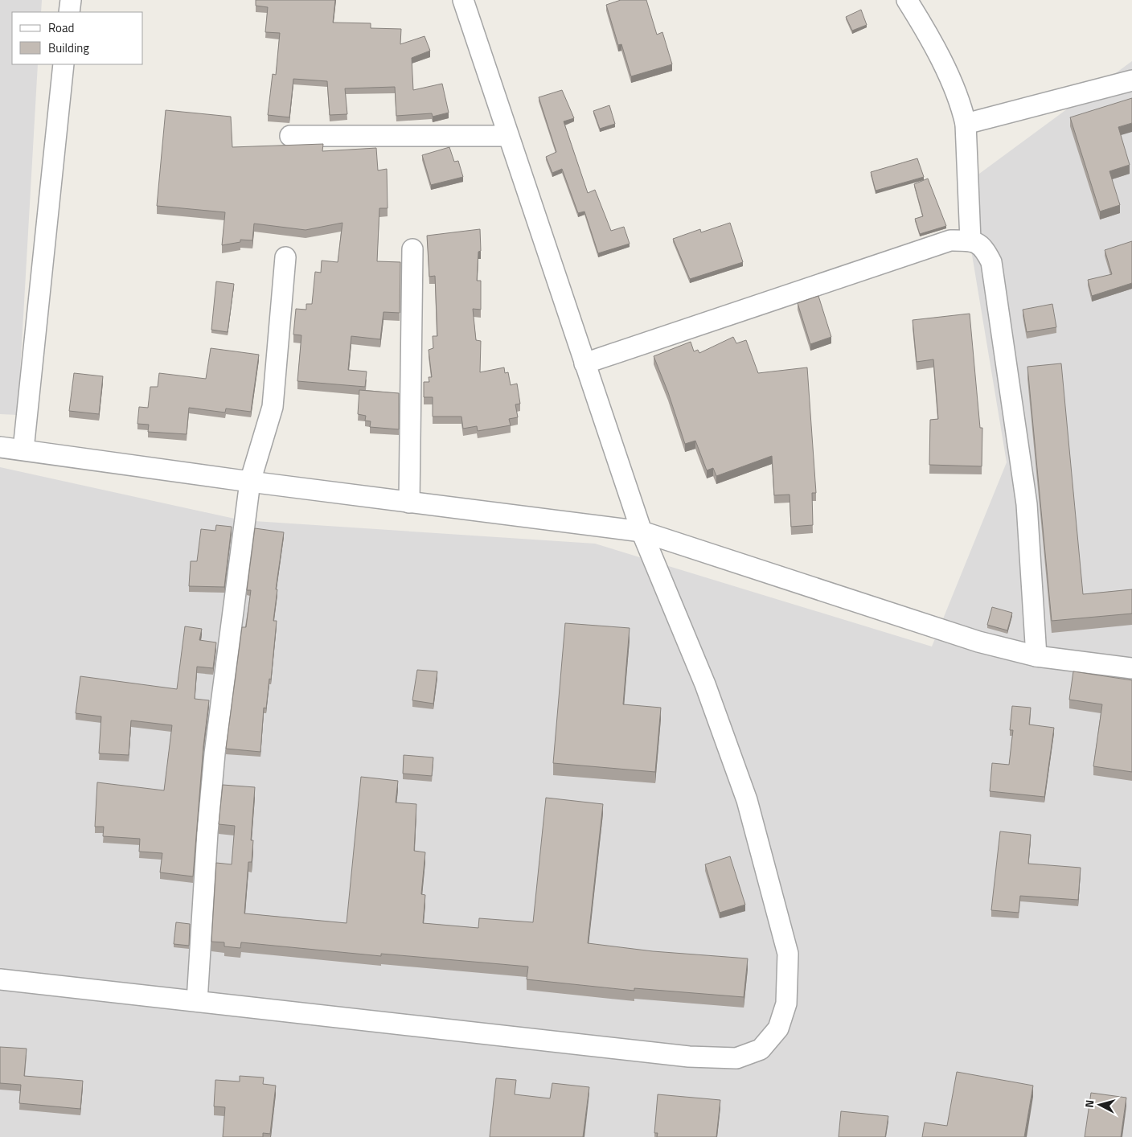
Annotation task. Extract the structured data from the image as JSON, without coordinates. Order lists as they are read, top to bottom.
{
  "legend": ["Road", "Building"],
  "north": "left"
}
